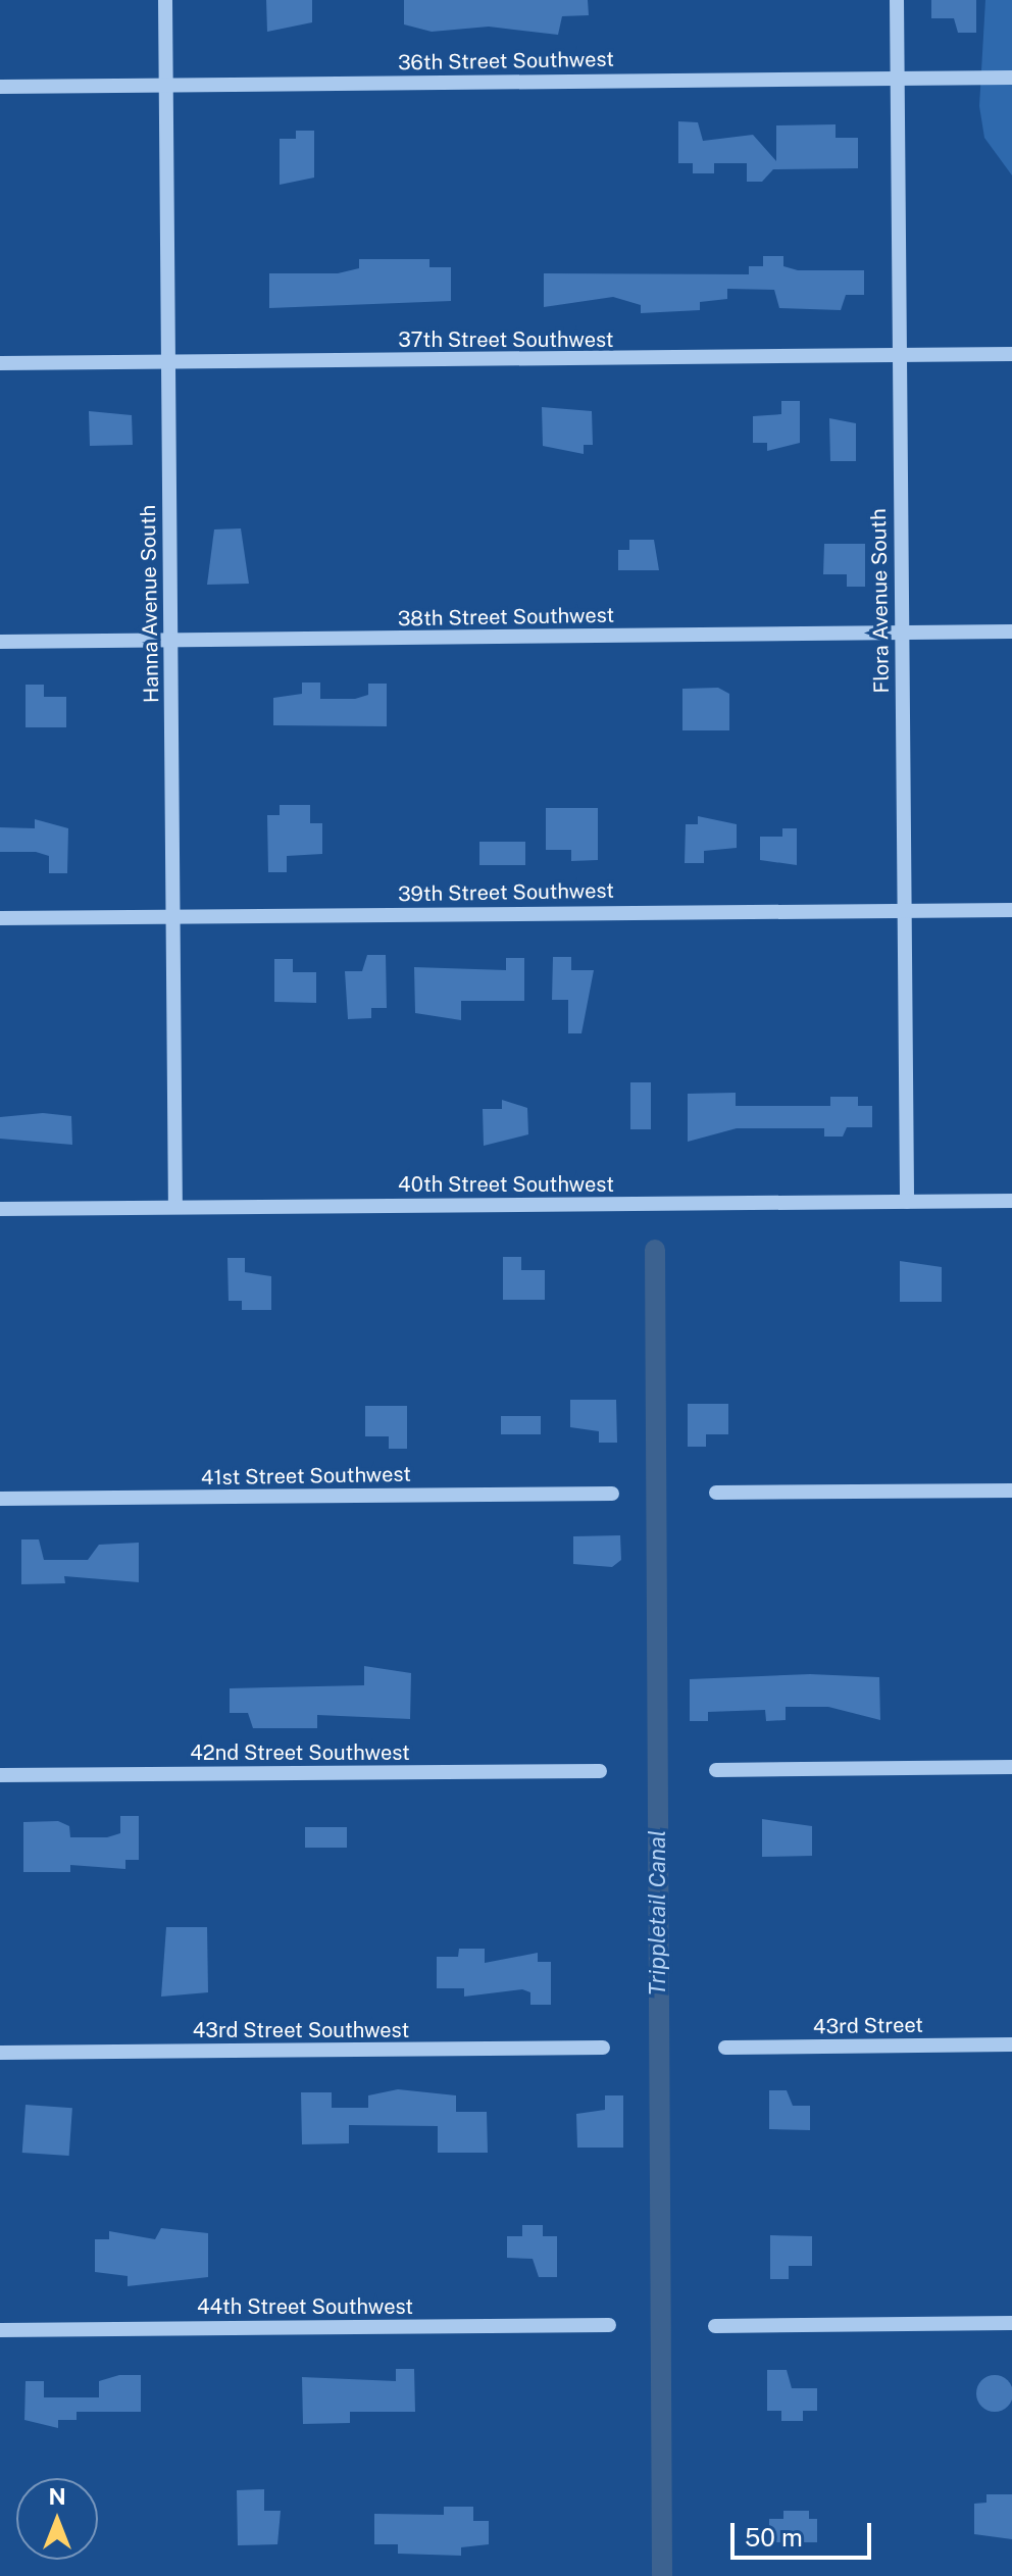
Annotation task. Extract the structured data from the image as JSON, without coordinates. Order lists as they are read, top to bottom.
{
  "streets": {
    "street": [
      "36th Street Southwest",
      "37th Street Southwest",
      "Flora Avenue South",
      "Hanna Avenue South",
      "38th Street Southwest",
      "39th Street Southwest",
      "40th Street Southwest",
      "41st Street Southwest",
      "42nd Street Southwest",
      "43rd Street",
      "43rd Street Southwest",
      "44th Street Southwest"
    ]
  },
  "crossings": [
    ["36th Street Southwest", "Flora Avenue South"],
    ["36th Street Southwest", "Hanna Avenue South"],
    ["37th Street Southwest", "Flora Avenue South"],
    ["37th Street Southwest", "Hanna Avenue South"],
    ["Flora Avenue South", "38th Street Southwest"],
    ["Flora Avenue South", "39th Street Southwest"],
    ["Flora Avenue South", "40th Street Southwest"],
    ["Hanna Avenue South", "38th Street Southwest"],
    ["Hanna Avenue South", "39th Street Southwest"],
    ["Hanna Avenue South", "40th Street Southwest"]
  ],
  "water": ["Trippletail Canal"],
  "scale_bar": "50 m",
  "north": "top"
}
